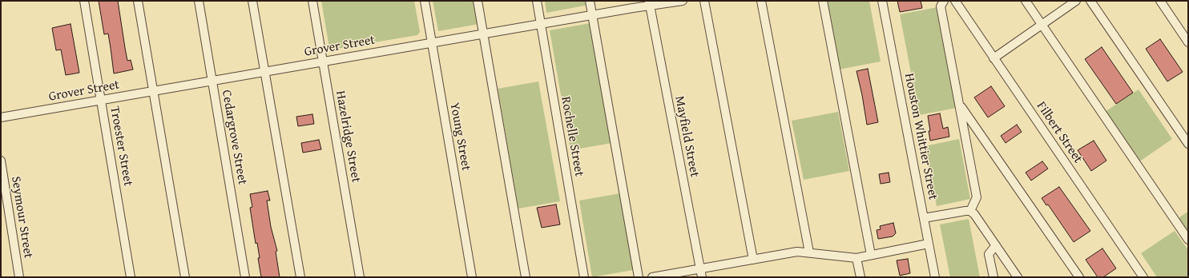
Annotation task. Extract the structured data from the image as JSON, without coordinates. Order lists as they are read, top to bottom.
{
  "streets": {
    "street": [
      "Grover Street",
      "Filbert Street",
      "Hazelridge Street",
      "Young Street",
      "Rochelle Street",
      "Mayfield Street",
      "Houston Whittier Street",
      "Cedargrove Street",
      "Troester Street",
      "Seymour Street"
    ]
  },
  "crossings": [
    ["Grover Street", "Hazelridge Street"],
    ["Grover Street", "Young Street"],
    ["Grover Street", "Rochelle Street"],
    ["Grover Street", "Mayfield Street"],
    ["Grover Street", "Cedargrove Street"],
    ["Grover Street", "Troester Street"]
  ]
}
